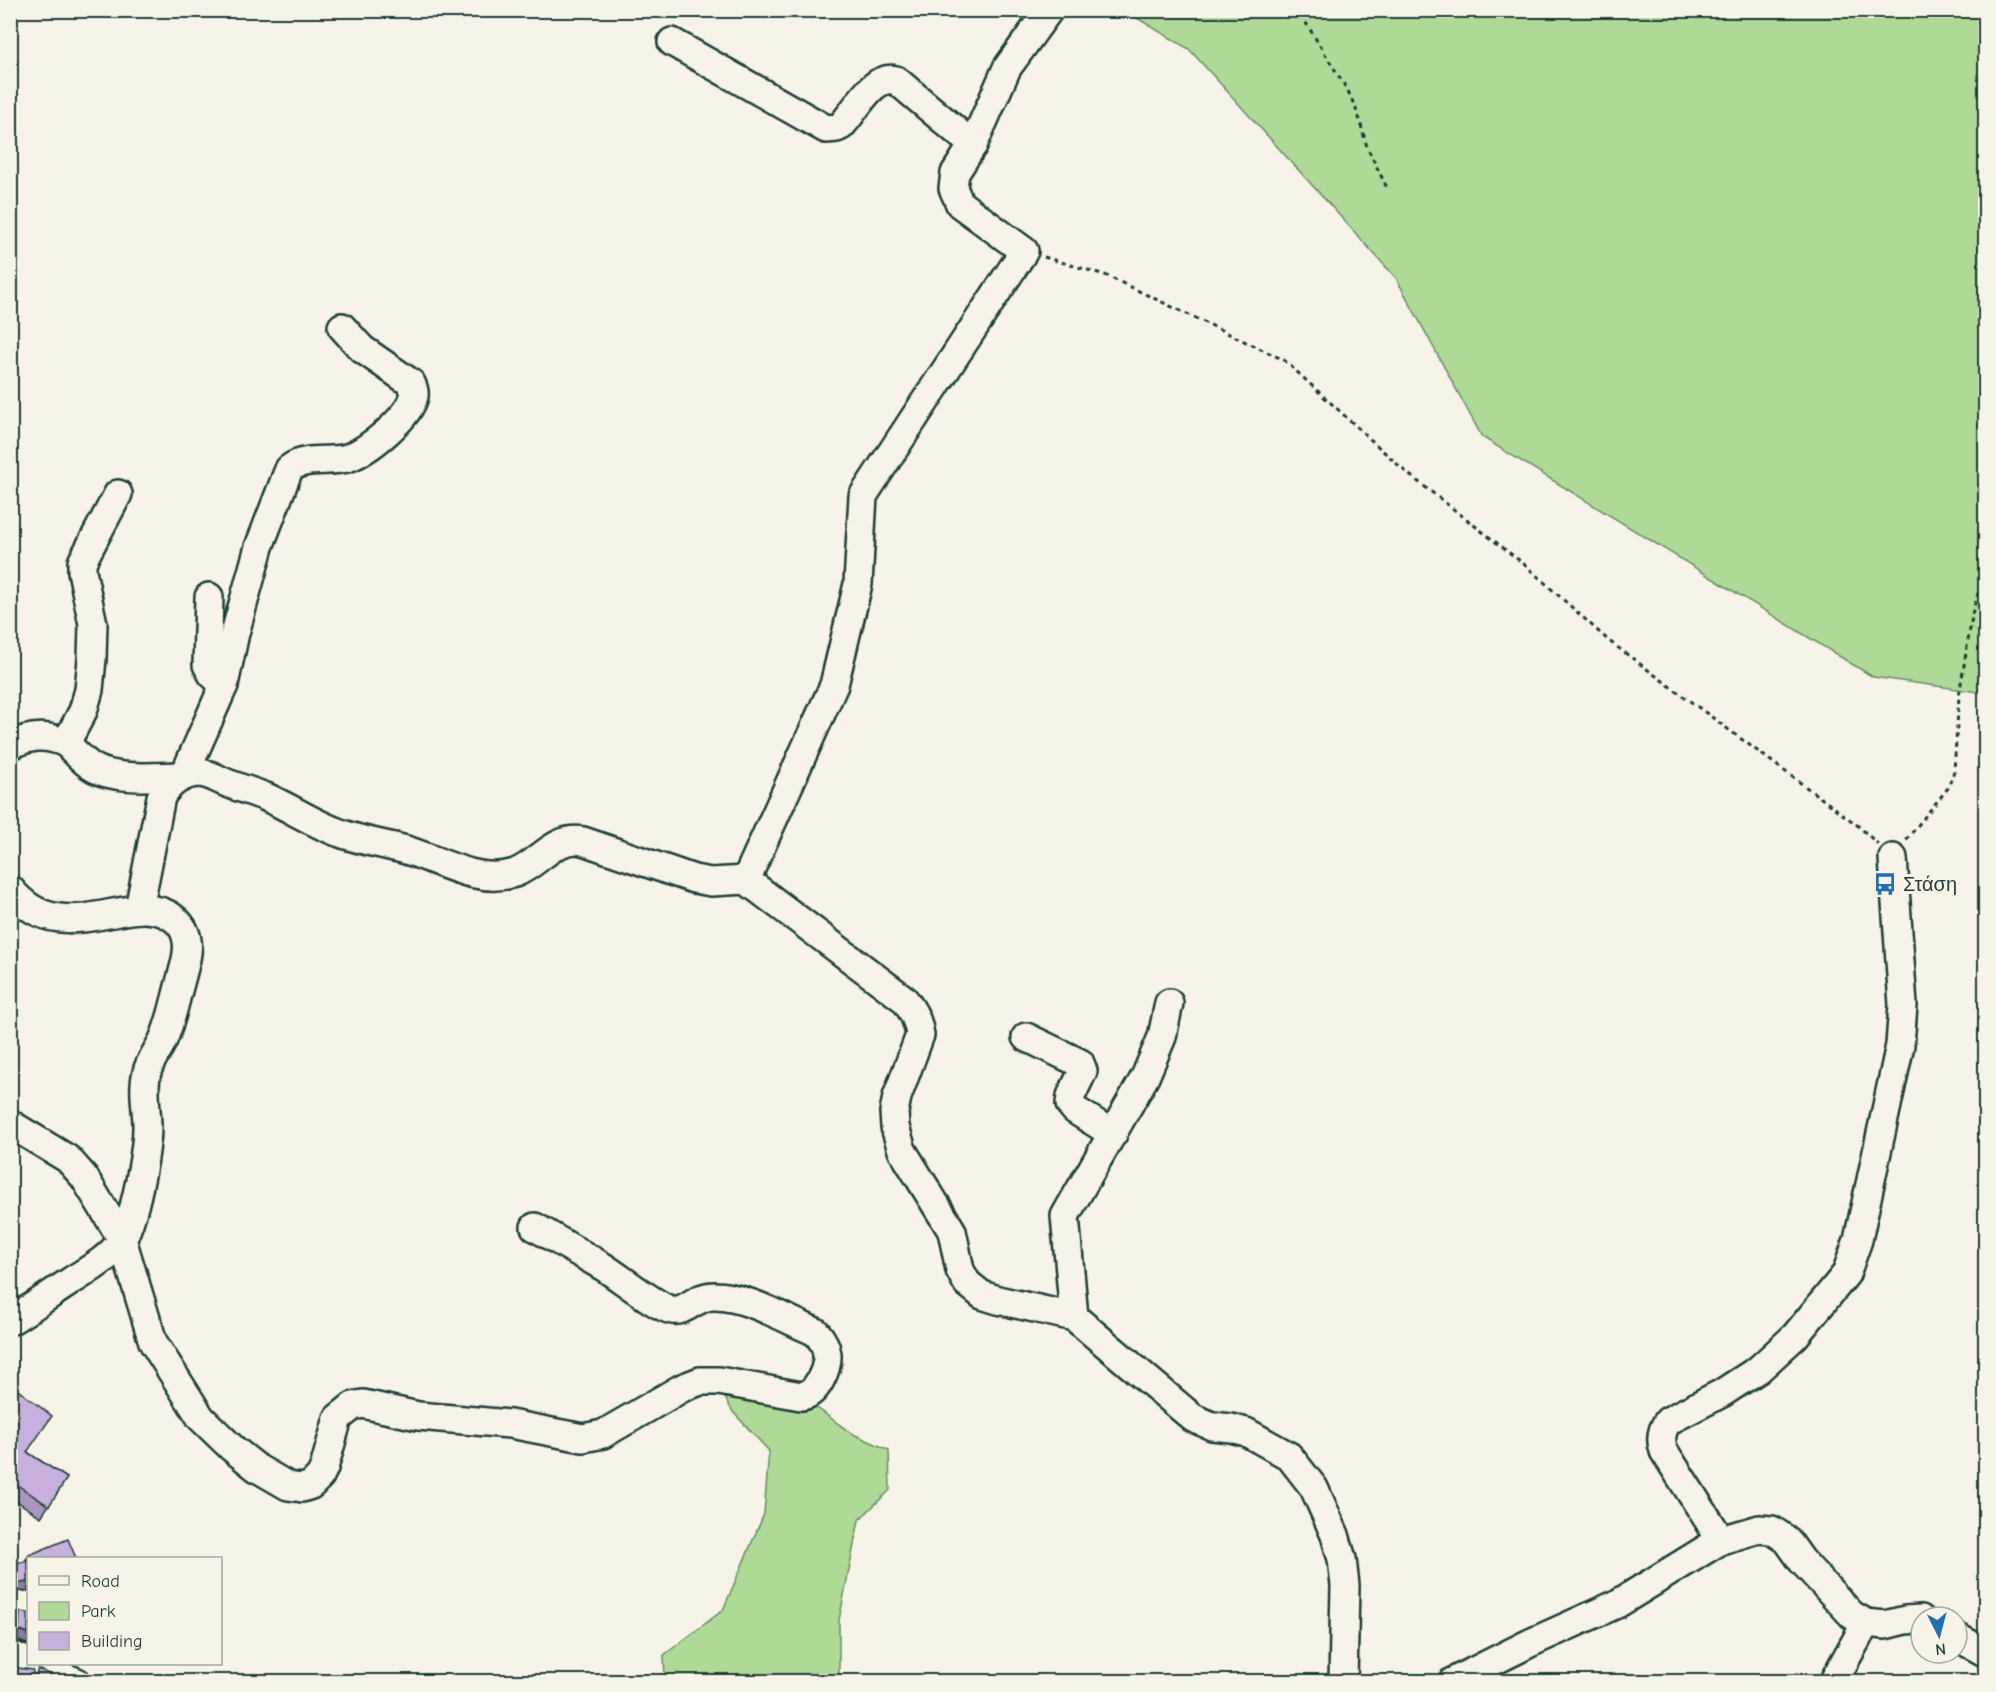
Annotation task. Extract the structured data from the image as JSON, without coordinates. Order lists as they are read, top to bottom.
{
  "places": {
    "bus stop": ["Στάση"]
  },
  "legend": ["Road", "Park", "Building"],
  "north": "bottom"
}
